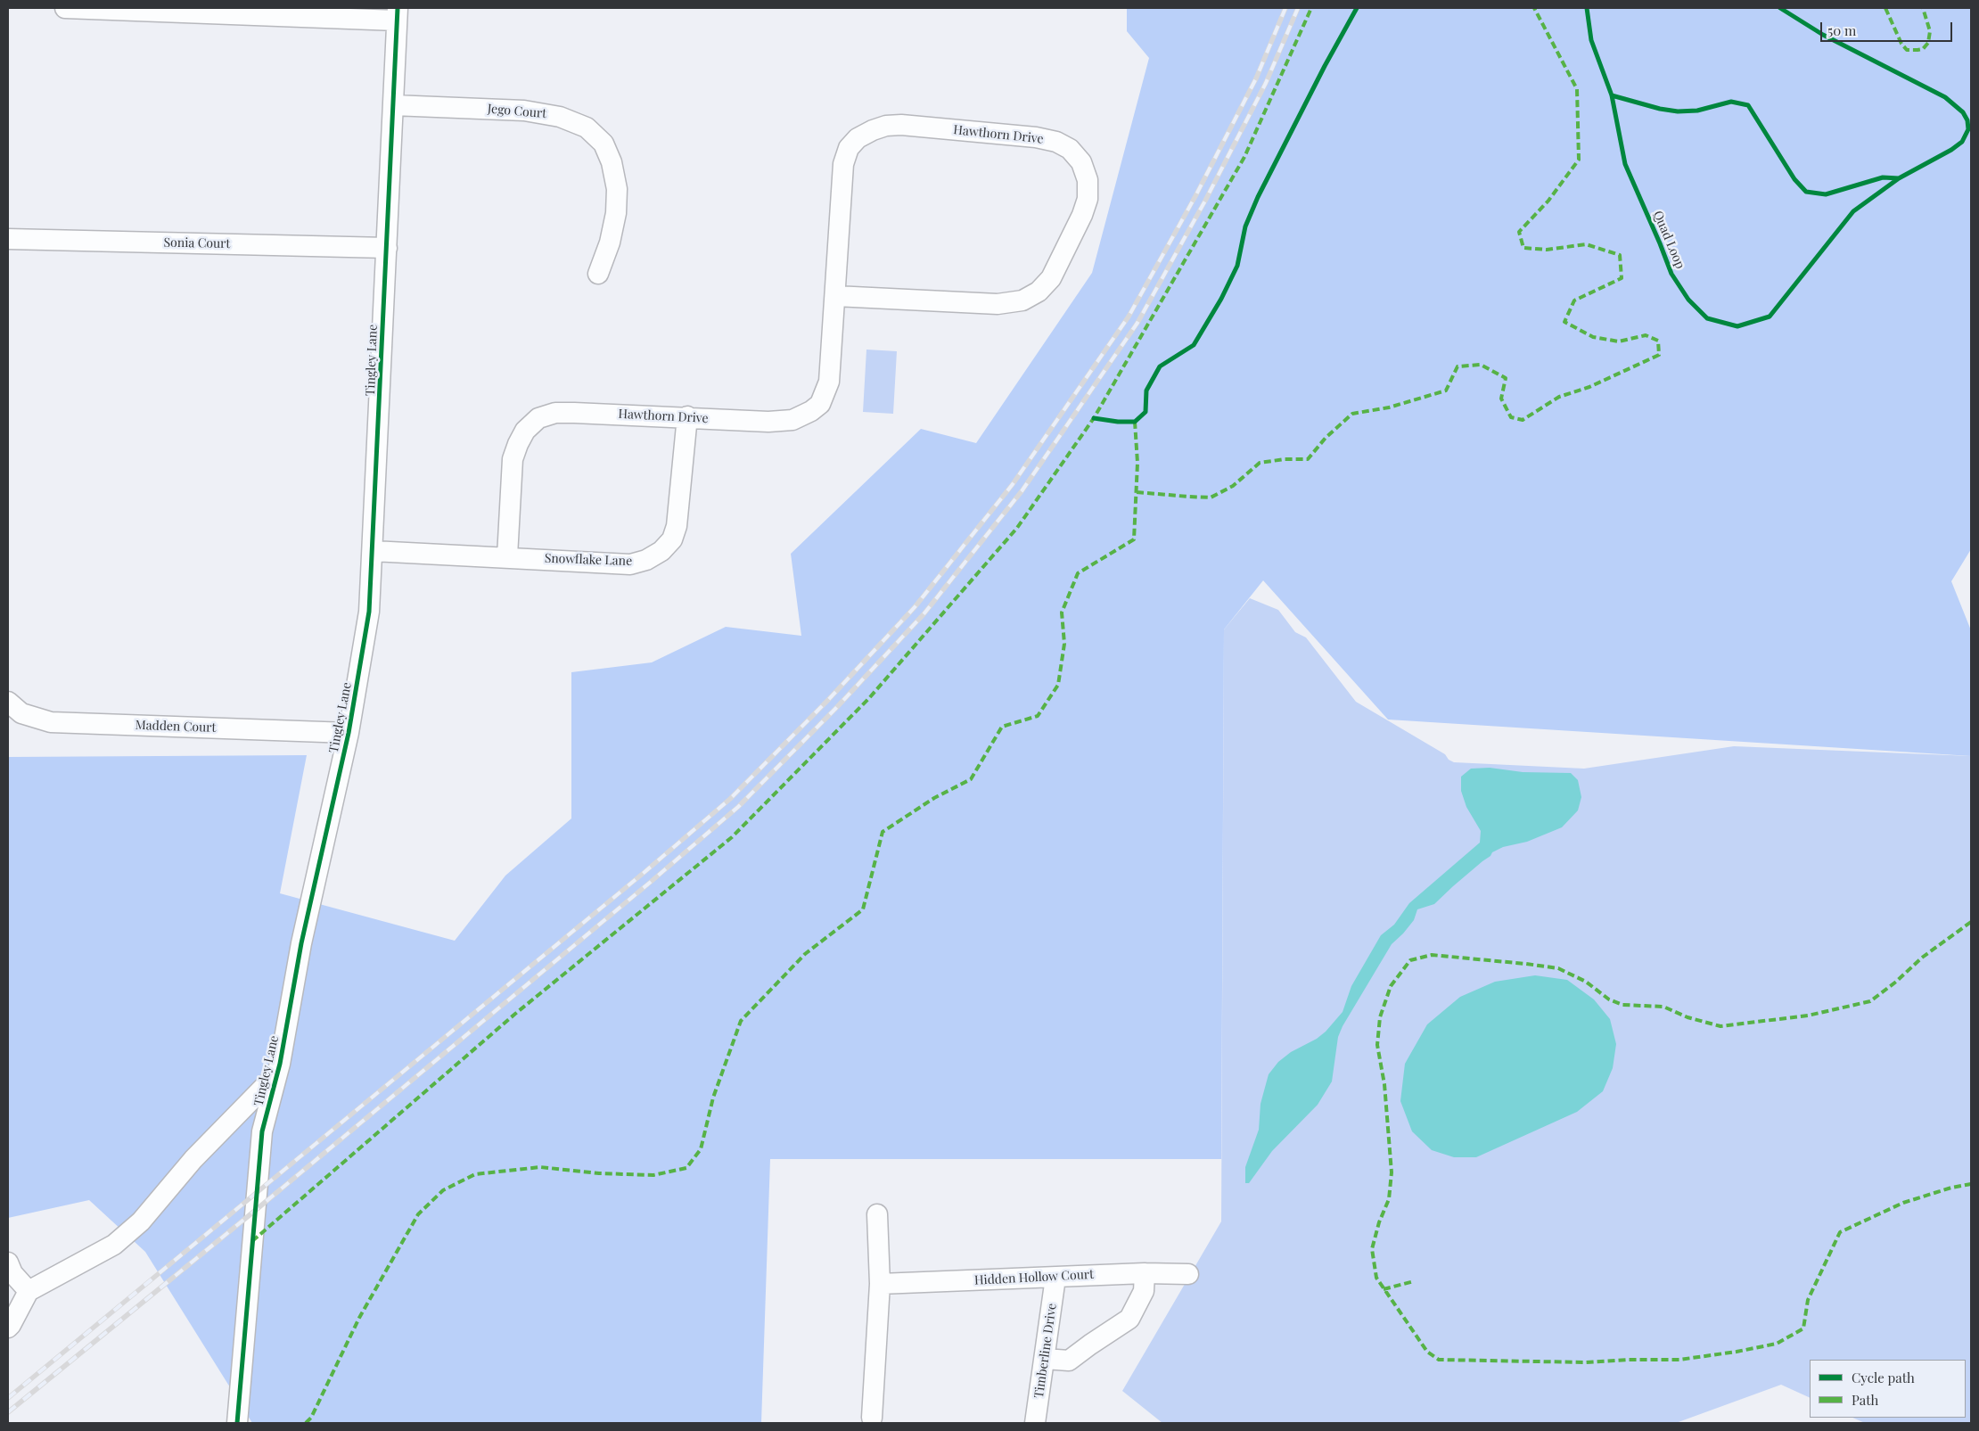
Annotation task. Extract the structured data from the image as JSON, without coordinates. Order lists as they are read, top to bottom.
{
  "streets": {
    "street": [
      "Jego Court",
      "Hawthorn Drive",
      "Sonia Court",
      "Tingley Lane",
      "Snowflake Lane",
      "Madden Court",
      "Hidden Hollow Court",
      "Timberline Drive"
    ],
    "cycle path": ["Quad Loop"]
  },
  "crossings": [
    ["Jego Court", "Tingley Lane"],
    ["Hawthorn Drive", "Snowflake Lane"],
    ["Sonia Court", "Tingley Lane"],
    ["Tingley Lane", "Snowflake Lane"],
    ["Tingley Lane", "Madden Court"],
    ["Hidden Hollow Court", "Timberline Drive"]
  ],
  "legend": ["Cycle path", "Path"],
  "scale_bar": "50 m"
}
